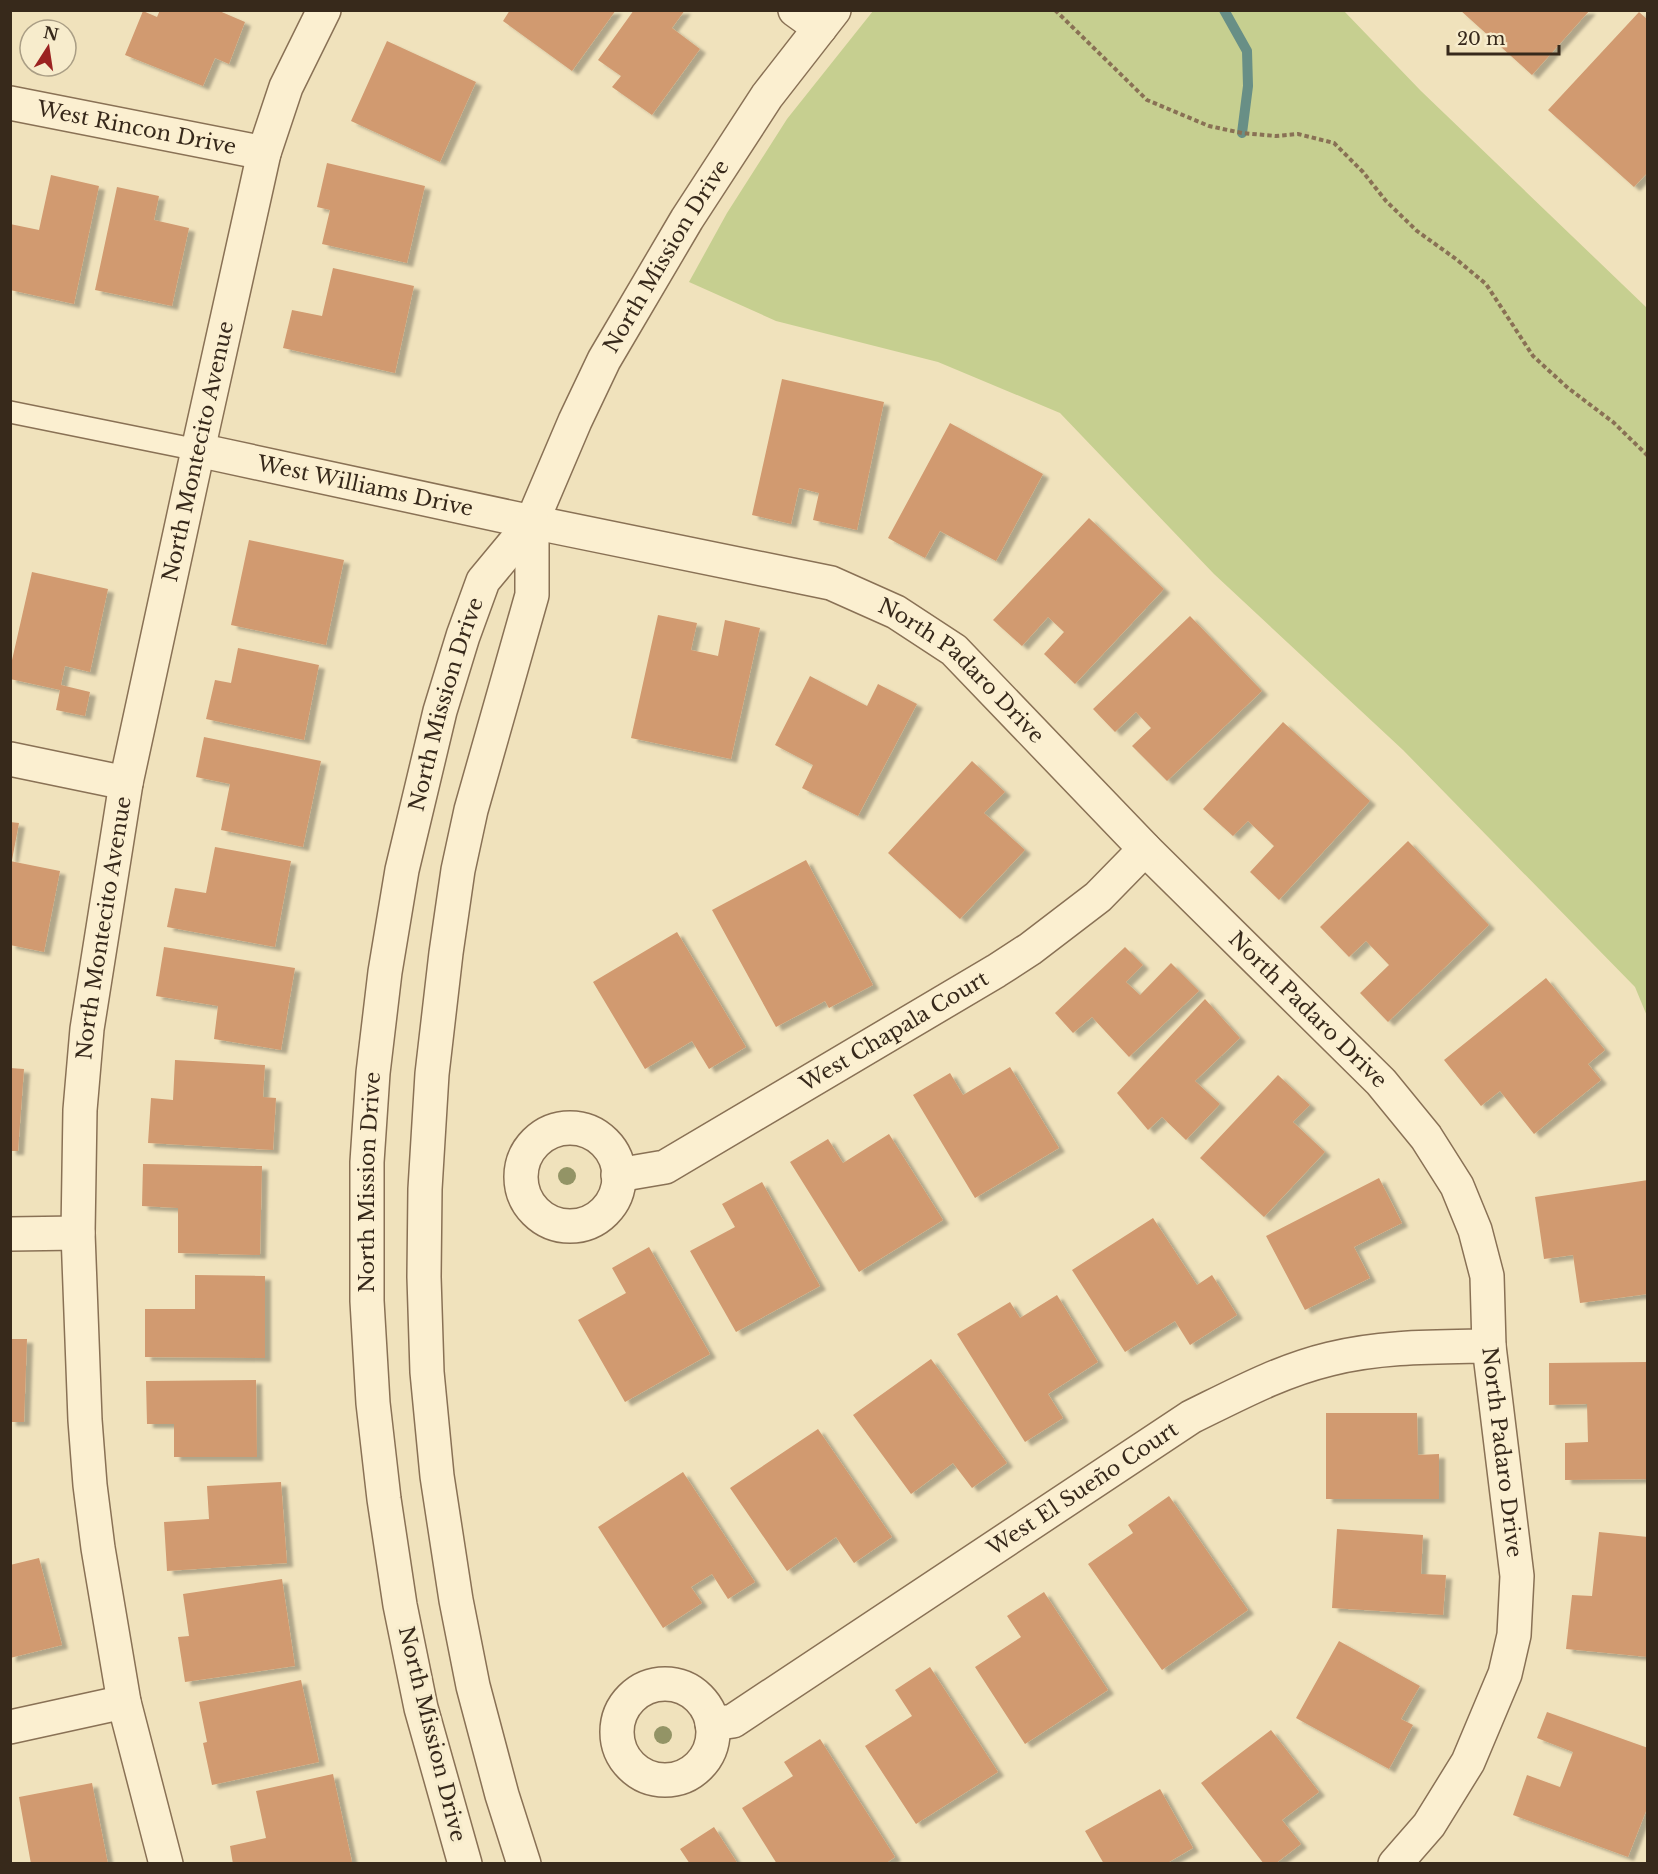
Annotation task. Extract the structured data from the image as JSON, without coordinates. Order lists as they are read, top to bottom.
{
  "streets": {
    "street": [
      "West Rincon Drive",
      "North Mission Drive",
      "North Montecito Avenue",
      "West Williams Drive",
      "North Padaro Drive",
      "West Chapala Court",
      "West El Sueño Court"
    ]
  },
  "crossings": [
    ["West Rincon Drive", "North Montecito Avenue"],
    ["North Mission Drive", "West Williams Drive"],
    ["North Mission Drive", "North Padaro Drive"],
    ["North Montecito Avenue", "West Williams Drive"],
    ["West Williams Drive", "North Padaro Drive"],
    ["North Padaro Drive", "West Chapala Court"],
    ["North Padaro Drive", "West El Sueño Court"]
  ],
  "scale_bar": "20 m",
  "north": "top"
}
